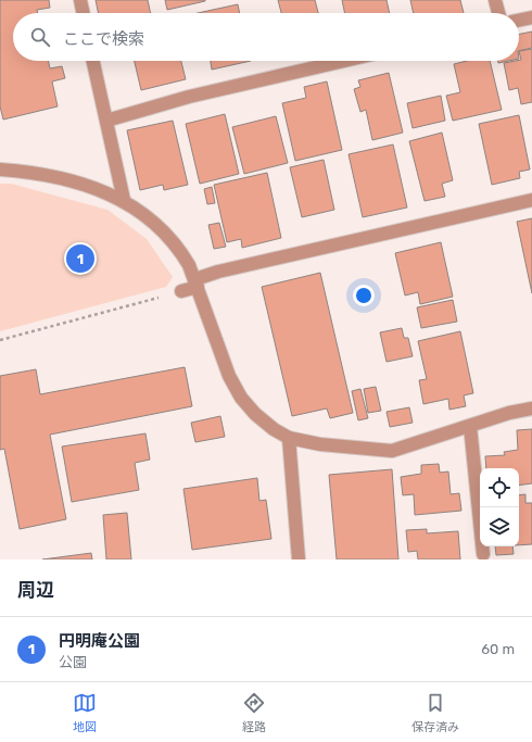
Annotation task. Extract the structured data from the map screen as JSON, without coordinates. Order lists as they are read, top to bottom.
{
  "page": {
    "search": "ここで検索",
    "pins": "1",
    "heading": "周辺",
    "list": [
      {
        "mark": "1",
        "name": "円明庵公園",
        "note": "公園",
        "value": "60 m"
      }
    ],
    "nav": ["地図", "経路", "保存済み"]
  }
}
